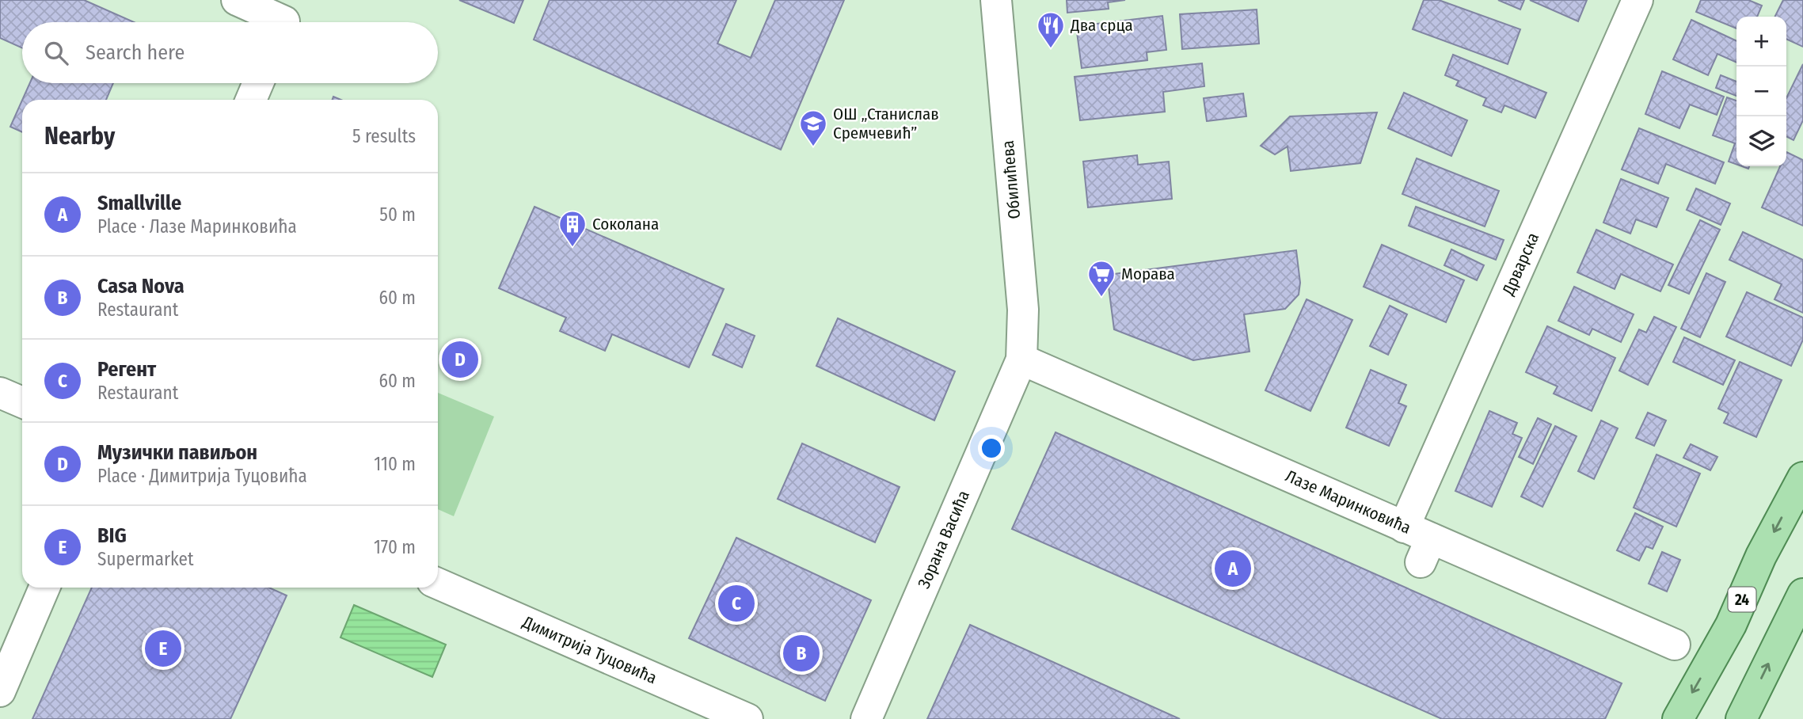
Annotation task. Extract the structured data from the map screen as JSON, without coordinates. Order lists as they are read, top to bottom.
{
  "streets": {
    "main road": ["24"],
    "street": [
      "Обилићева",
      "Дрварска",
      "Лазе Маринковића",
      "Зорана Васића",
      "Димитрија Туцовића"
    ]
  },
  "crossings": [
    ["Обилићева", "Лазе Маринковића"],
    ["Обилићева", "Зорана Васића"],
    ["Дрварска", "Лазе Маринковића"],
    ["Лазе Маринковића", "Зорана Васића"]
  ],
  "places": {
    "restaurant": ["Два срца"],
    "school or university": ["ОШ „Станислав Сремчевић”"],
    "building": ["Соколана"],
    "supermarket": ["Морава"]
  },
  "page": {
    "map_buttons": ["+", "−"],
    "search": "Search here",
    "heading": ["Nearby", "5 results"],
    "list": [
      {
        "mark": "A",
        "name": "Smallville",
        "note": "Place · Лазе Маринковића",
        "value": "50 m"
      },
      {
        "mark": "B",
        "name": "Casa Nova",
        "note": "Restaurant",
        "value": "60 m"
      },
      {
        "mark": "C",
        "name": "Регент",
        "note": "Restaurant",
        "value": "60 m"
      },
      {
        "mark": "D",
        "name": "Музички павиљон",
        "note": "Place · Димитрија Туцовића",
        "value": "110 m"
      },
      {
        "mark": "E",
        "name": "BIG",
        "note": "Supermarket",
        "value": "170 m"
      }
    ],
    "pins": [
      "D",
      "A",
      "C",
      "E",
      "B"
    ]
  }
}
